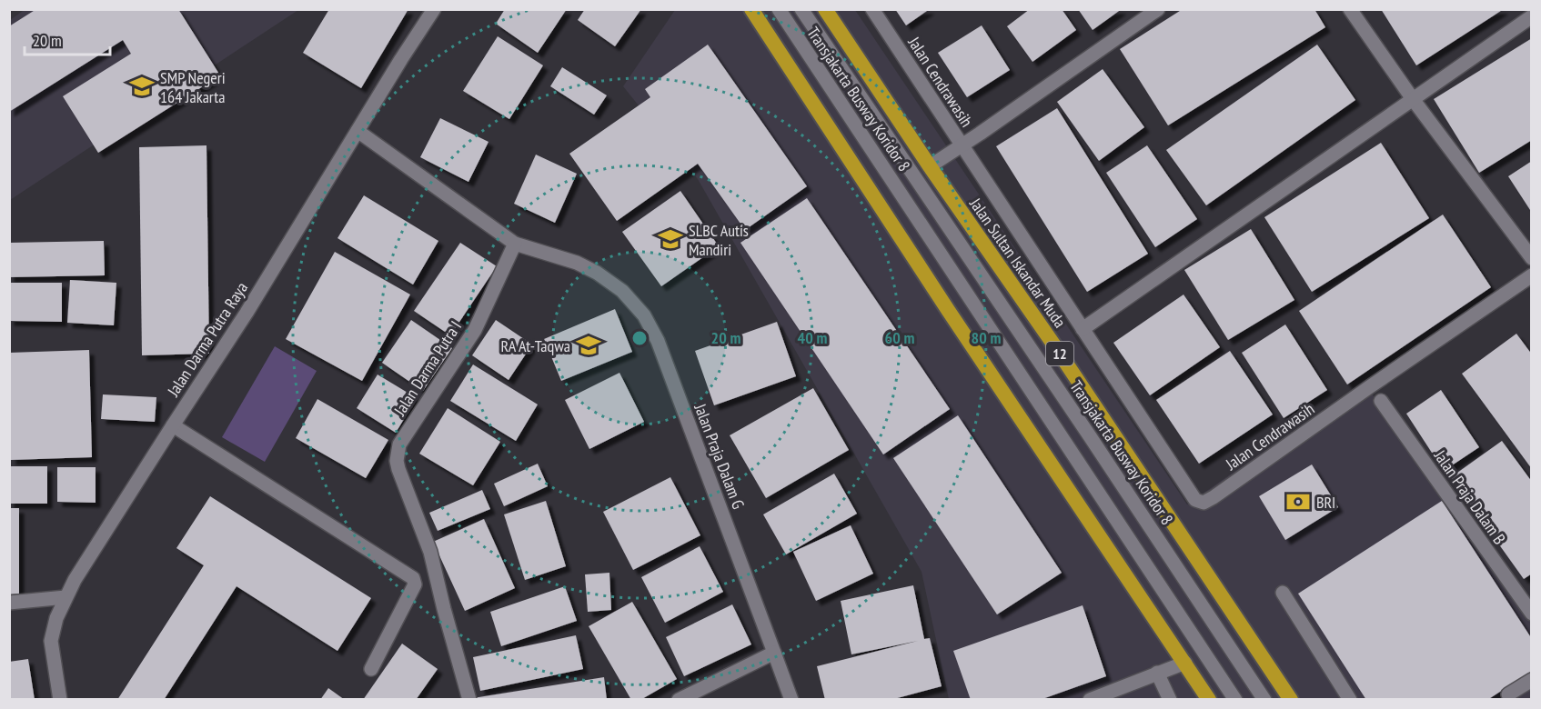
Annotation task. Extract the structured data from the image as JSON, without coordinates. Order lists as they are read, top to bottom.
{
  "streets": {
    "highway": ["Jalan Sultan Iskandar Muda", "12"],
    "street": [
      "Jalan Cendrawasih",
      "Transjakarta Busway Koridor 8",
      "Jalan Darma Putra Raya",
      "Jalan Darma Putra I",
      "Jalan Praja Dalam G",
      "Jalan Praja Dalam B"
    ]
  },
  "crossings": [
    ["Jalan Cendrawasih", "Jalan Sultan Iskandar Muda"],
    ["Jalan Darma Putra I", "Jalan Praja Dalam G"]
  ],
  "places": {
    "school or university": ["SMP Negeri 164 Jakarta", "SLBC Autis Mandiri", "RA At-Taqwa"],
    "bank": ["BRI"]
  },
  "scale_bar": "20 m",
  "rings": [
    "20 m",
    "40 m",
    "60 m",
    "80 m"
  ]
}
